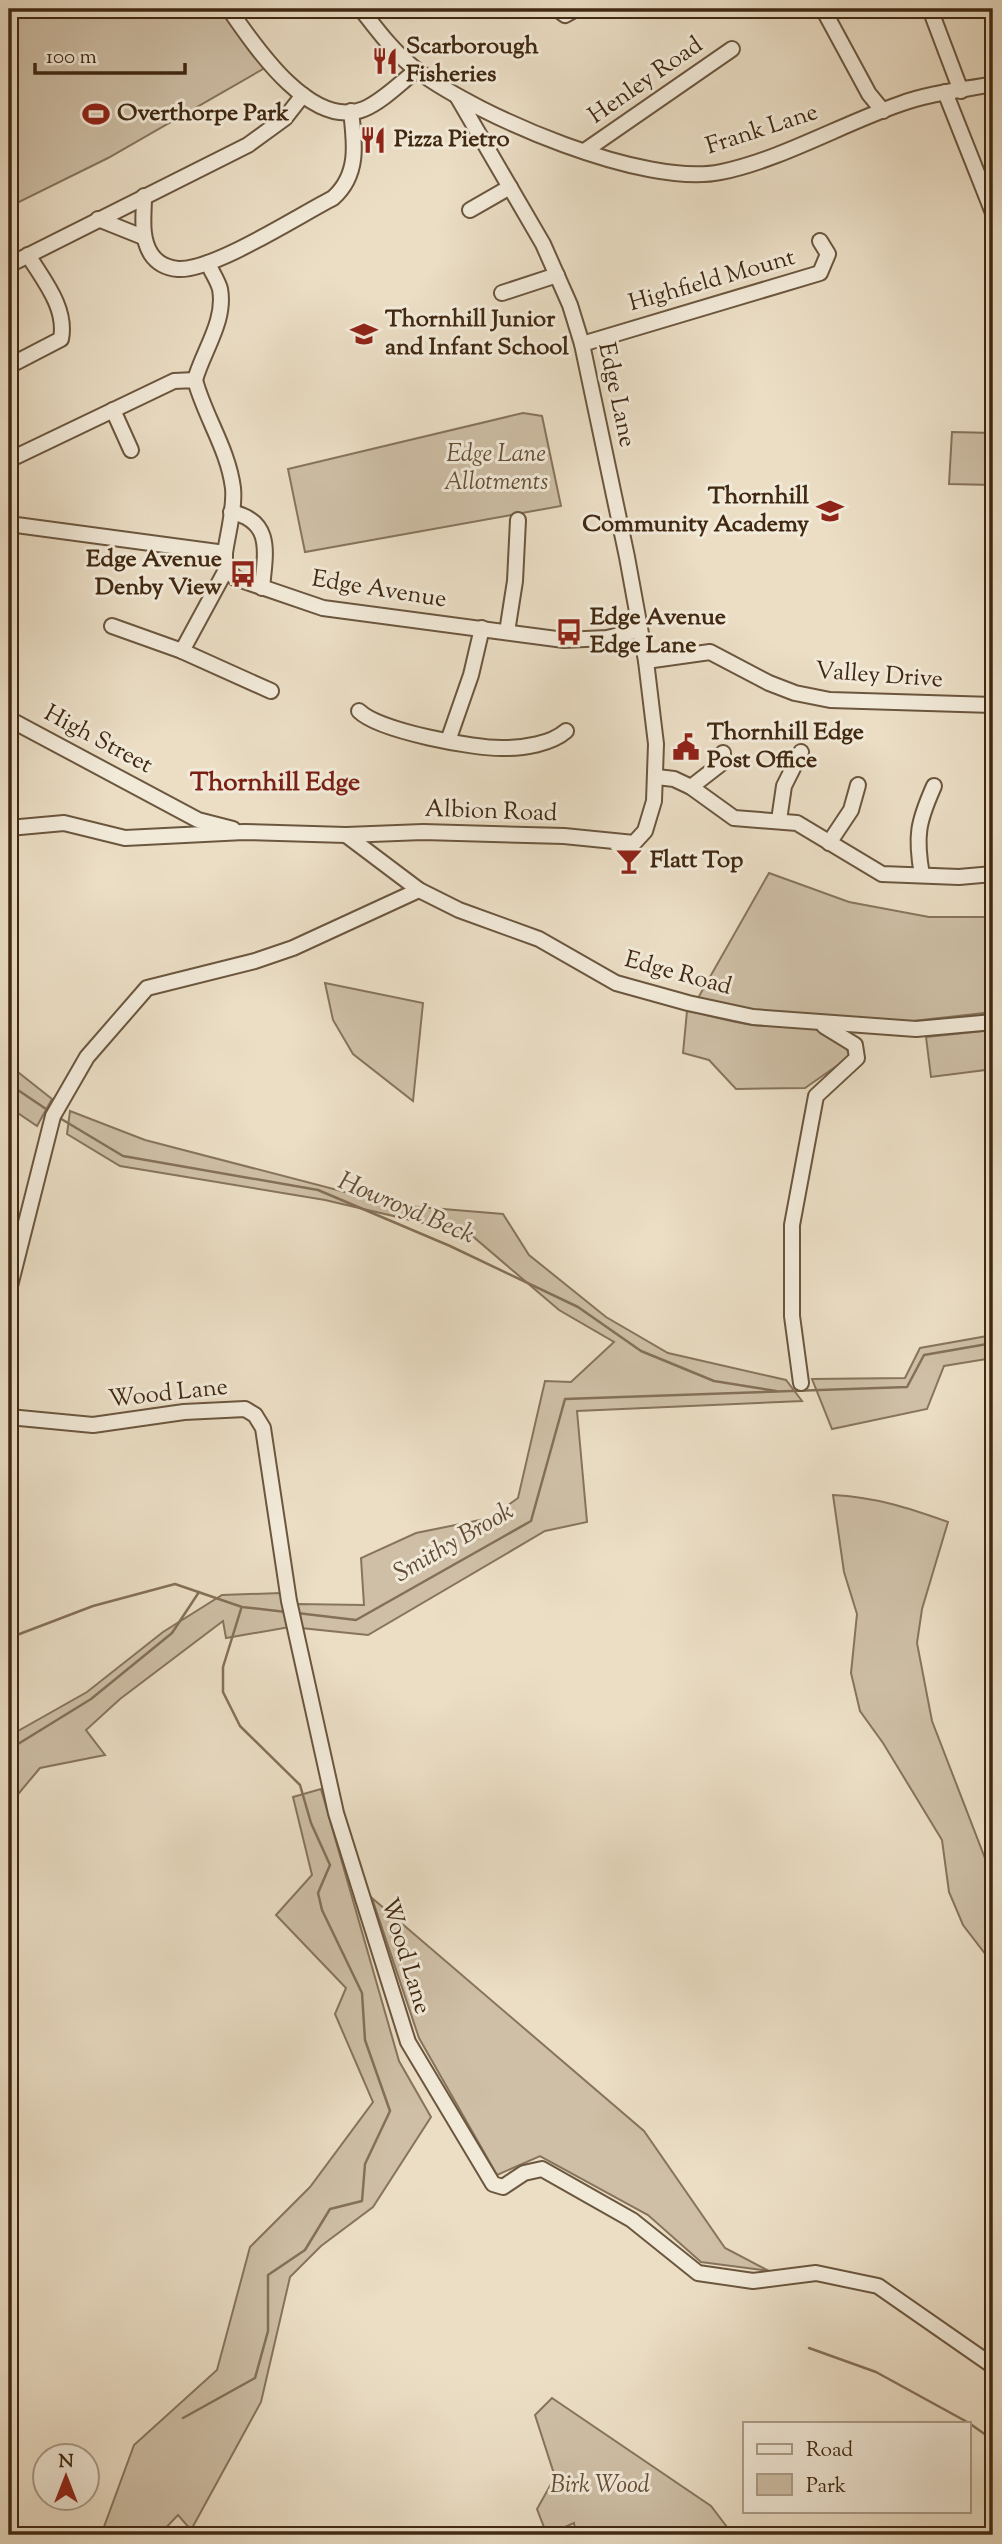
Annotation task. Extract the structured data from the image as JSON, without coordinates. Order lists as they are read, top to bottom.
{
  "streets": {
    "street": [
      "Henley Road",
      "Frank Lane",
      "Highfield Mount",
      "Edge Lane",
      "Edge Avenue",
      "Valley Drive",
      "High Street",
      "Albion Road",
      "Edge Road",
      "Wood Lane"
    ]
  },
  "crossings": [
    ["Henley Road", "Frank Lane"],
    ["Frank Lane", "Edge Lane"],
    ["Highfield Mount", "Edge Lane"],
    ["Edge Lane", "Edge Avenue"],
    ["Edge Lane", "Valley Drive"],
    ["Edge Lane", "Albion Road"],
    ["High Street", "Albion Road"],
    ["Albion Road", "Edge Road"]
  ],
  "districts": ["Thornhill Edge"],
  "water": ["Howroyd Beck", "Smithy Brook"],
  "parks": ["Edge Lane Allotments", "Birk Wood"],
  "places": {
    "restaurant": ["Scarborough Fisheries", "Pizza Pietro"],
    "sports": ["Overthorpe Park"],
    "school or university": ["Thornhill Junior and Infant School", "Thornhill Community Academy"],
    "bus stop": ["Edge Avenue Denby View", "Edge Avenue Edge Lane"],
    "public building": ["Thornhill Edge Post Office"],
    "bar": ["Flatt Top"]
  },
  "legend": ["Road", "Park"],
  "scale_bar": "100 m",
  "north": "top"
}
